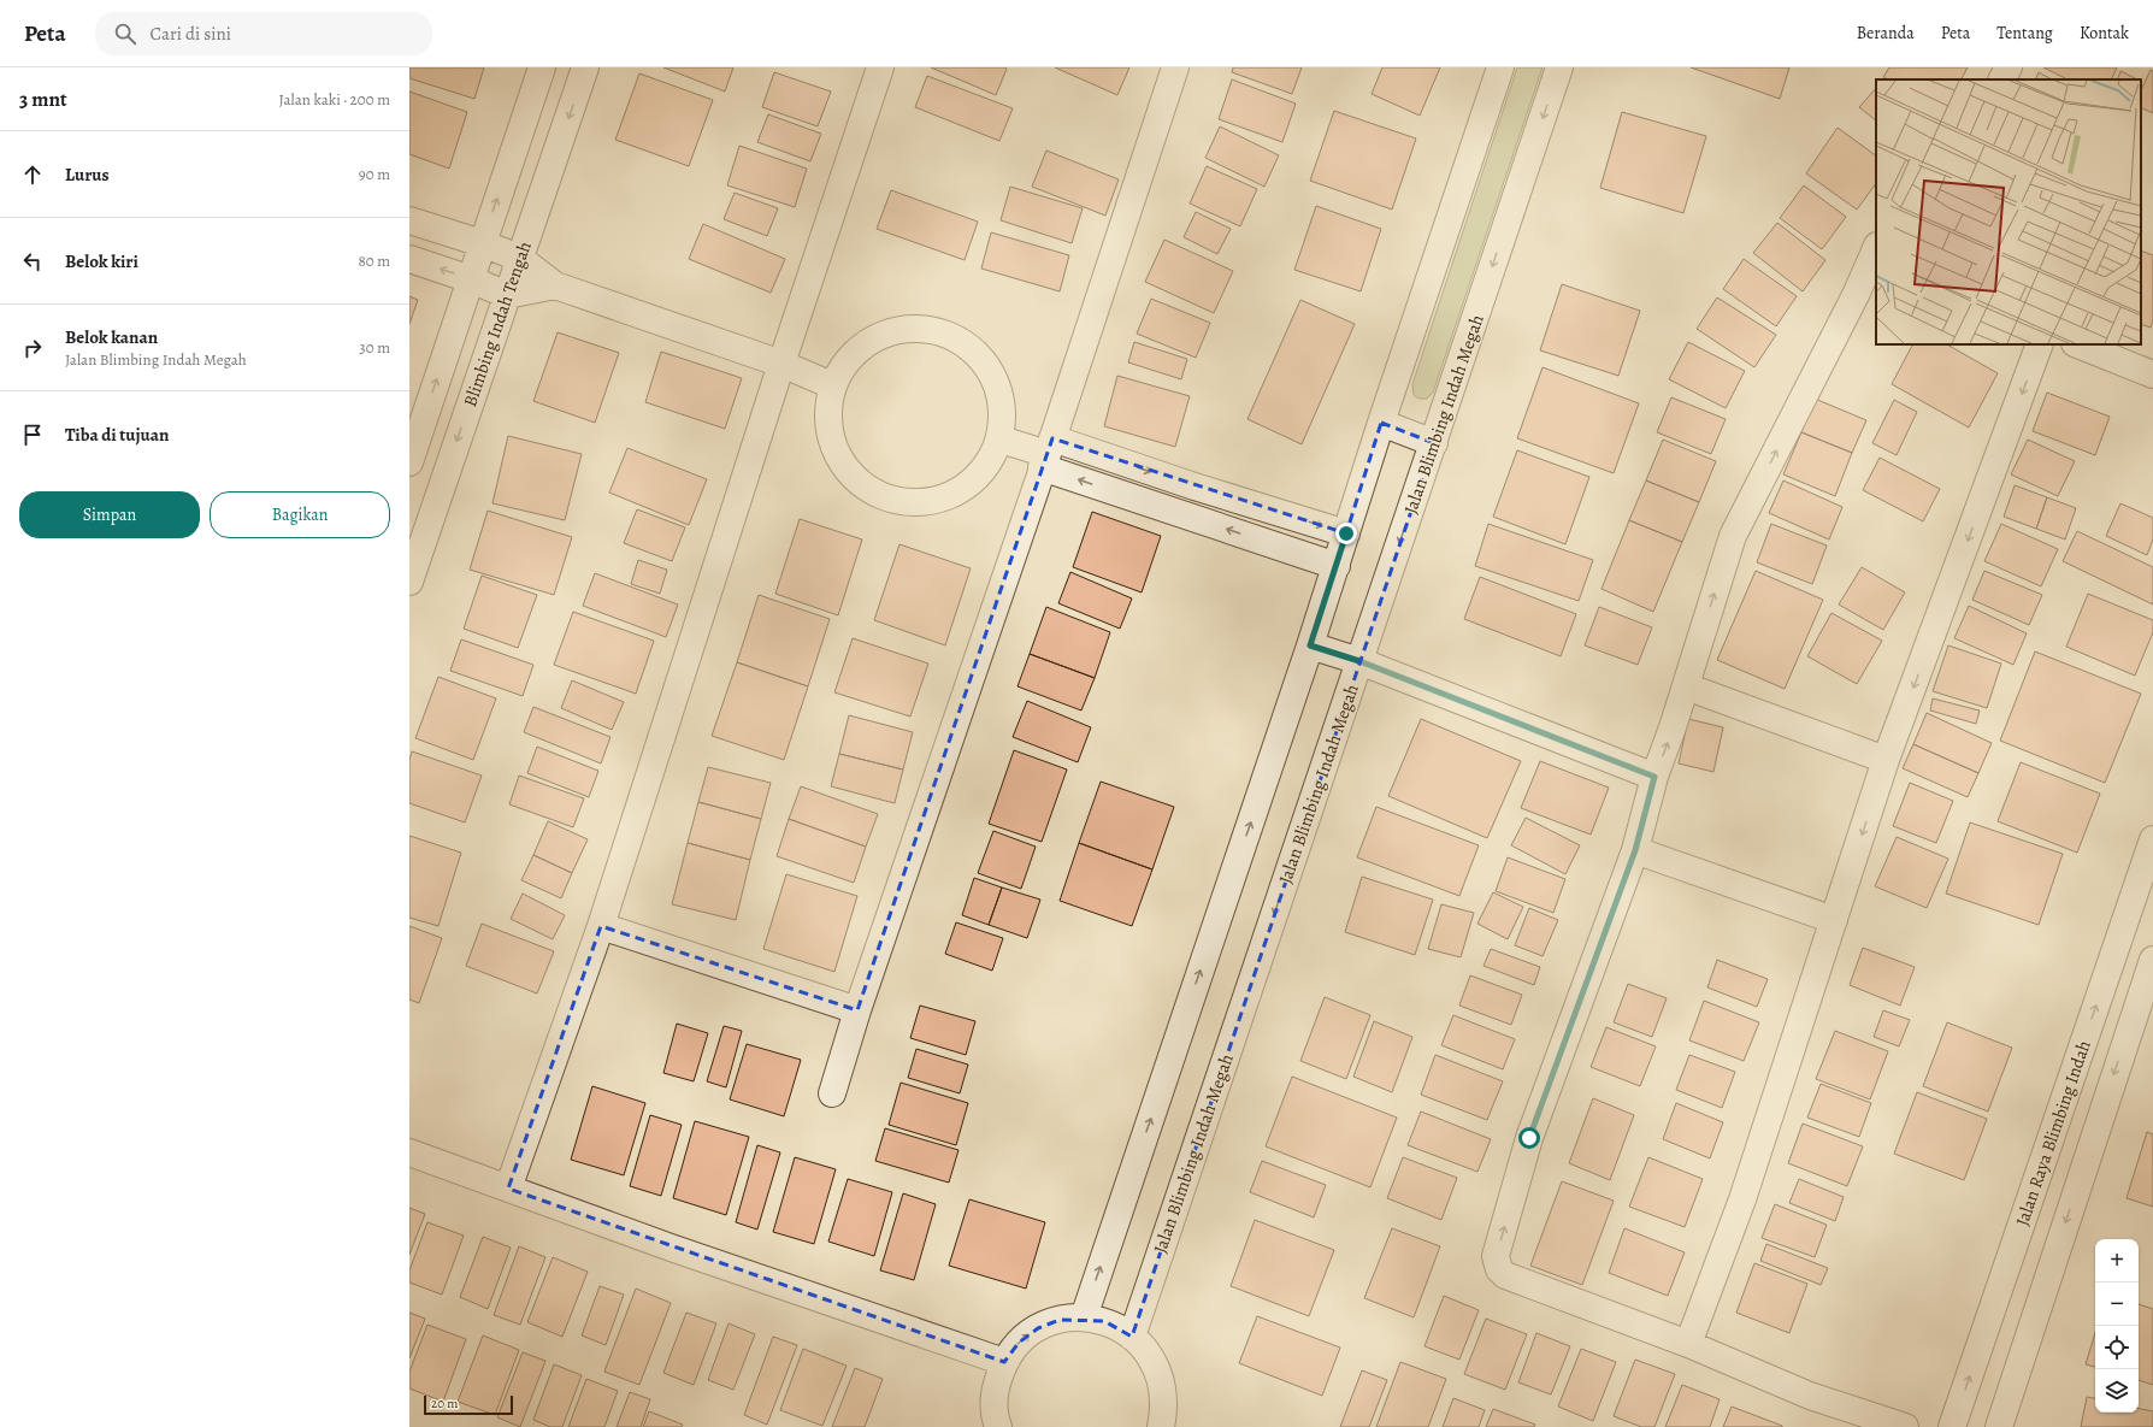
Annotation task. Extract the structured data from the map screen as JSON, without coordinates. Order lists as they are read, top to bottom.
{
  "streets": {
    "street": ["Blimbing Indah Tengah", "Jalan Blimbing Indah Megah", "Jalan Raya Blimbing Indah"]
  },
  "scale_bar": "20 m",
  "page": {
    "header": "Peta",
    "search": "Cari di sini",
    "nav": [
      "Beranda",
      "Peta",
      "Tentang",
      "Kontak"
    ],
    "heading": ["3 mnt", "Jalan kaki · 200 m"],
    "list": [
      ["Lurus", "90 m"],
      ["Belok kiri", "80 m"],
      ["Belok kanan", "Jalan Blimbing Indah Megah", "30 m"],
      "Tiba di tujuan"
    ],
    "buttons": ["Simpan", "Bagikan"],
    "map_buttons": ["+", "−"],
    "scale": "20 m"
  }
}
